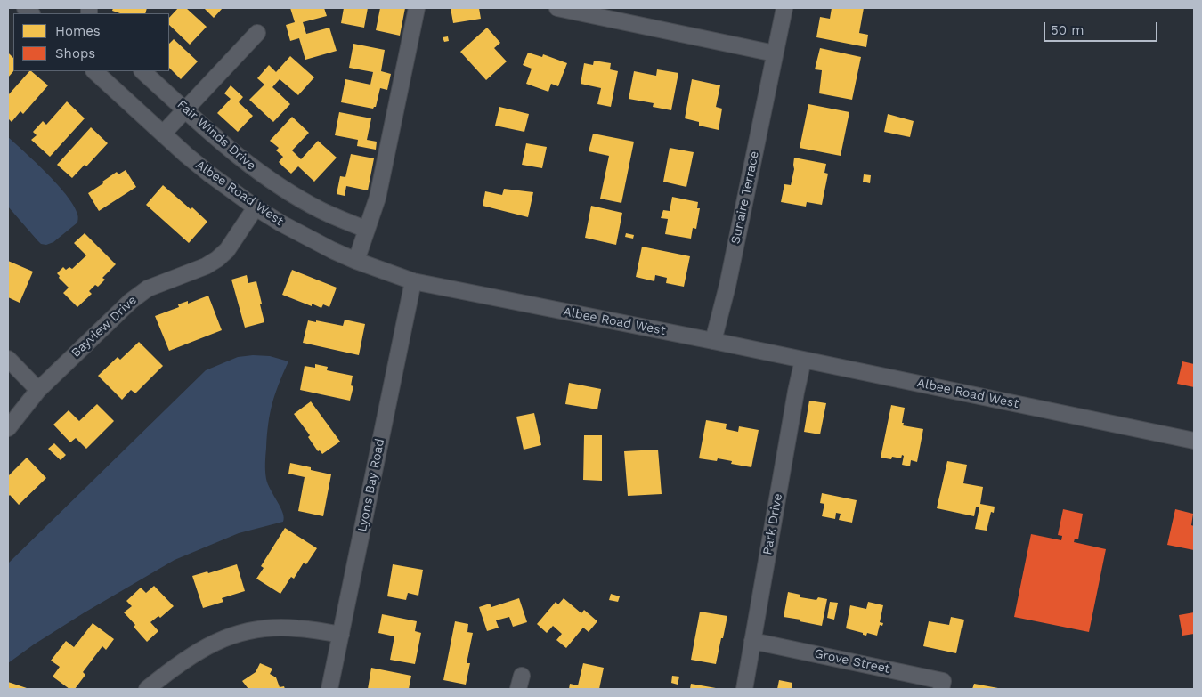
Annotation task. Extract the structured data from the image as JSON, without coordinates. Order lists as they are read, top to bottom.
{
  "streets": {
    "street": [
      "Fair Winds Drive",
      "Albee Road West",
      "Sunaire Terrace",
      "Bayview Drive",
      "Lyons Bay Road",
      "Park Drive",
      "Grove Street"
    ]
  },
  "crossings": [
    ["Albee Road West", "Sunaire Terrace"],
    ["Albee Road West", "Bayview Drive"],
    ["Albee Road West", "Lyons Bay Road"],
    ["Albee Road West", "Park Drive"],
    ["Park Drive", "Grove Street"]
  ],
  "legend": ["Homes", "Shops"],
  "scale_bar": "50 m"
}
